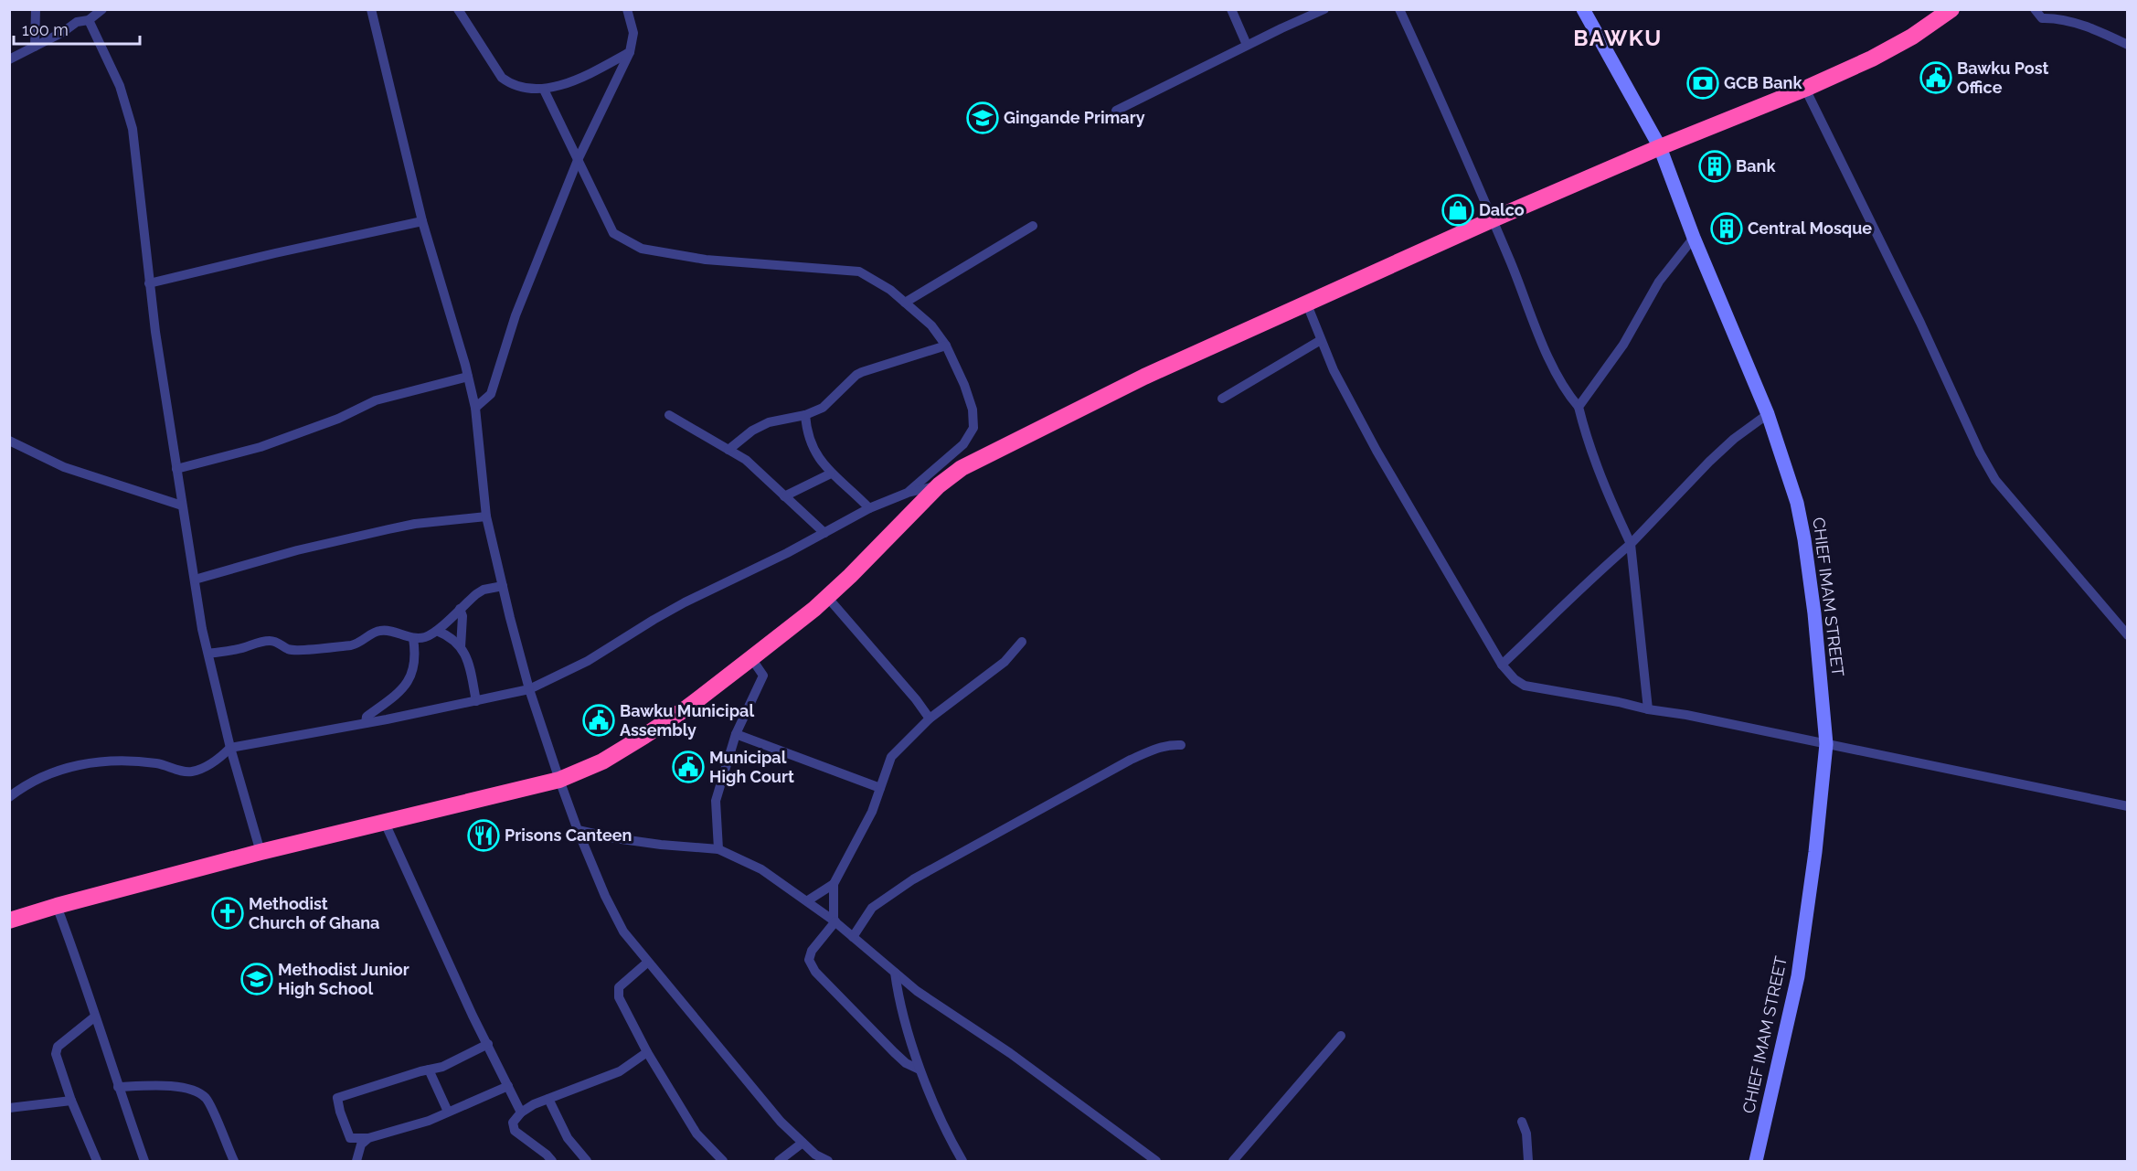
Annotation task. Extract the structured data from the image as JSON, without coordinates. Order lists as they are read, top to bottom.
{
  "streets": {
    "street": ["CHIEF IMAM STREET"]
  },
  "districts": ["BAWKU"],
  "places": {
    "public building": ["Bawku Post Office", "Bawku Municipal Assembly", "Municipal High Court"],
    "bank": ["GCB Bank"],
    "school or university": ["Gingande Primary", "Methodist Junior High School"],
    "building": ["Bank", "Central Mosque"],
    "shop": ["Dalco"],
    "restaurant": ["Prisons Canteen"],
    "church": ["Methodist Church of Ghana"]
  },
  "scale_bar": "100 m"
}
